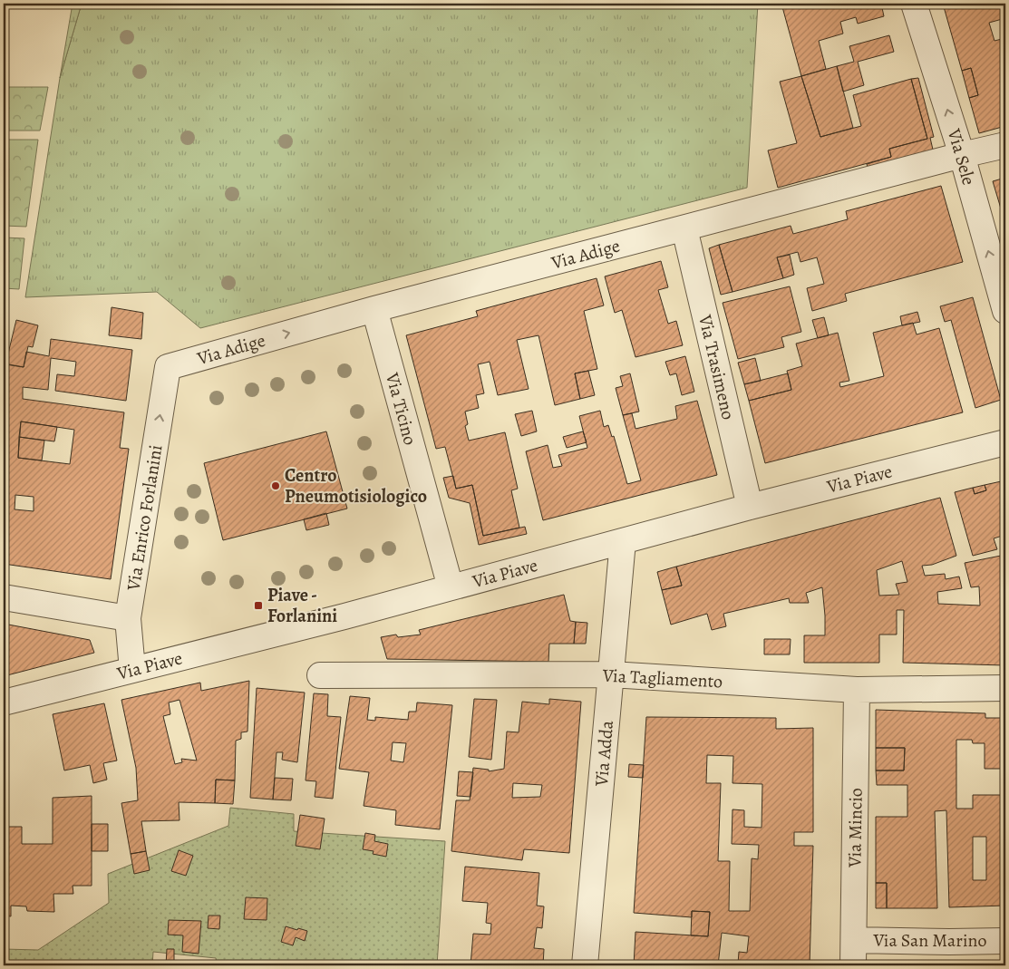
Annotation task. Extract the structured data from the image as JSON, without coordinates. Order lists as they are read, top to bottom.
{
  "streets": {
    "street": [
      "Via Sele",
      "Via Adige",
      "Via Trasimeno",
      "Via Ticino",
      "Via Piave",
      "Via Enrico Forlanini",
      "Via Tagliamento",
      "Via Adda",
      "Via Mincio",
      "Via San Marino"
    ]
  },
  "crossings": [
    ["Via Sele", "Via Adige"],
    ["Via Adige", "Via Trasimeno"],
    ["Via Adige", "Via Ticino"],
    ["Via Adige", "Via Enrico Forlanini"],
    ["Via Trasimeno", "Via Piave"],
    ["Via Ticino", "Via Piave"],
    ["Via Piave", "Via Enrico Forlanini"],
    ["Via Piave", "Via Adda"],
    ["Via Tagliamento", "Via Adda"],
    ["Via Tagliamento", "Via Mincio"],
    ["Via Mincio", "Via San Marino"]
  ],
  "one_way": ["Via Sele", "Via Enrico Forlanini"],
  "places": {
    "other": ["Centro Pneumotisiologico"],
    "transit": ["Piave - Forlanini"]
  }
}
